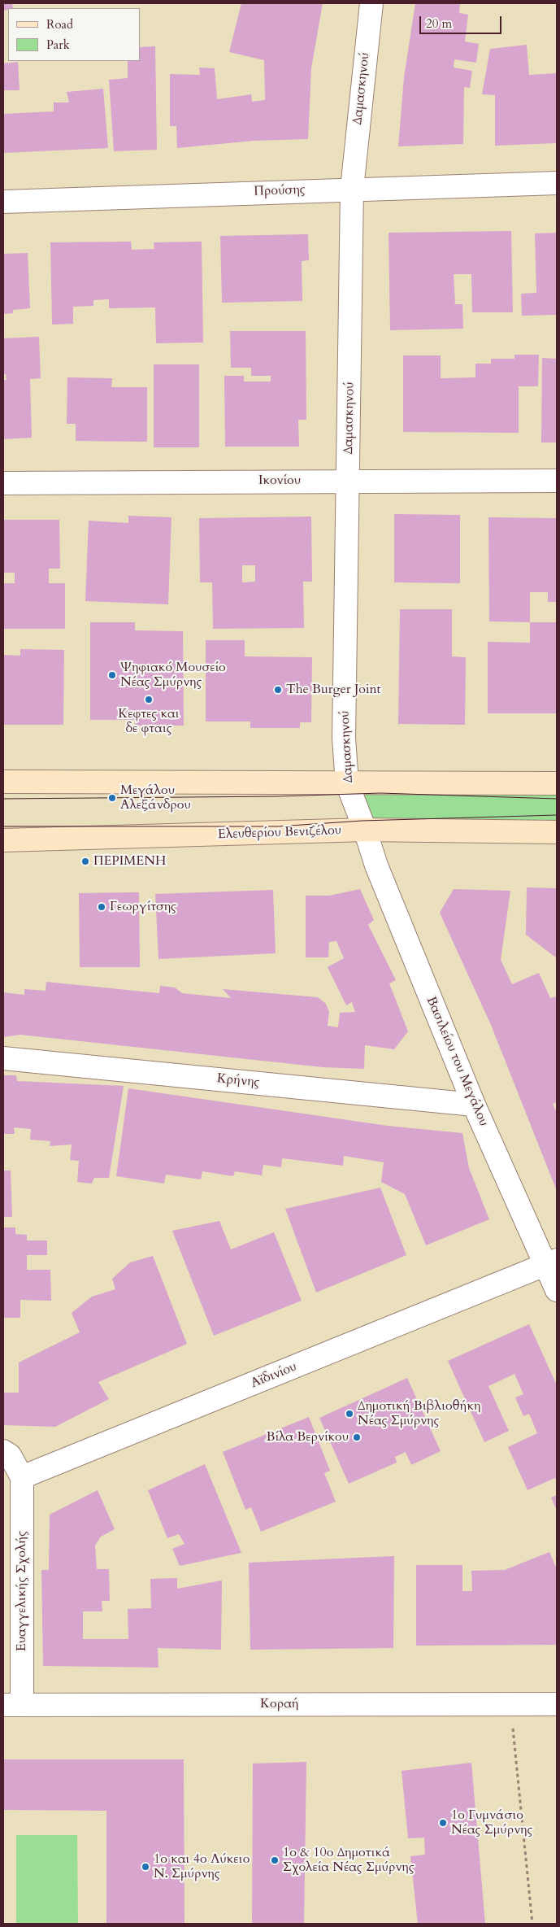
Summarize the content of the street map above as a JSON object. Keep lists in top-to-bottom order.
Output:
{
  "streets": {
    "main road": ["Ελευθερίου Βενιζέλου"],
    "street": [
      "Δαμασκηνού",
      "Προύσης",
      "Ικονίου",
      "Βασιλείου του Μεγάλου",
      "Κρήνης",
      "Αϊδινίου",
      "Ευαγγελικής Σχολής",
      "Κοραή"
    ]
  },
  "crossings": [
    ["Δαμασκηνού", "Προύσης"],
    ["Δαμασκηνού", "Ικονίου"],
    ["Δαμασκηνού", "Ελευθερίου Βενιζέλου"],
    ["Δαμασκηνού", "Βασιλείου του Μεγάλου"],
    ["Ελευθερίου Βενιζέλου", "Βασιλείου του Μεγάλου"],
    ["Βασιλείου του Μεγάλου", "Κρήνης"],
    ["Βασιλείου του Μεγάλου", "Αϊδινίου"],
    ["Αϊδινίου", "Ευαγγελικής Σχολής"],
    ["Ευαγγελικής Σχολής", "Κοραή"]
  ],
  "places": [
    "Ψηφιακό Μουσείο Νέας Σμύρνης",
    "The Burger Joint",
    "Κεφτες και δε φταις",
    "Μεγάλου Αλεξάνδρου",
    "ΠΕΡΙΜΕΝΗ",
    "Γεωργίτσης",
    "Δημοτική Βιβλιοθήκη Νέας Σμύρνης",
    "Βίλα Βερνίκου",
    "1ο Γυμνάσιο Νέας Σμύρνης",
    "1ο & 10ο Δημοτικά Σχολεία Νέας Σμύρνης",
    "1ο και 4ο Λύκειο Ν. Σμύρνης"
  ],
  "legend": ["Road", "Park"],
  "scale_bar": "20 m"
}
